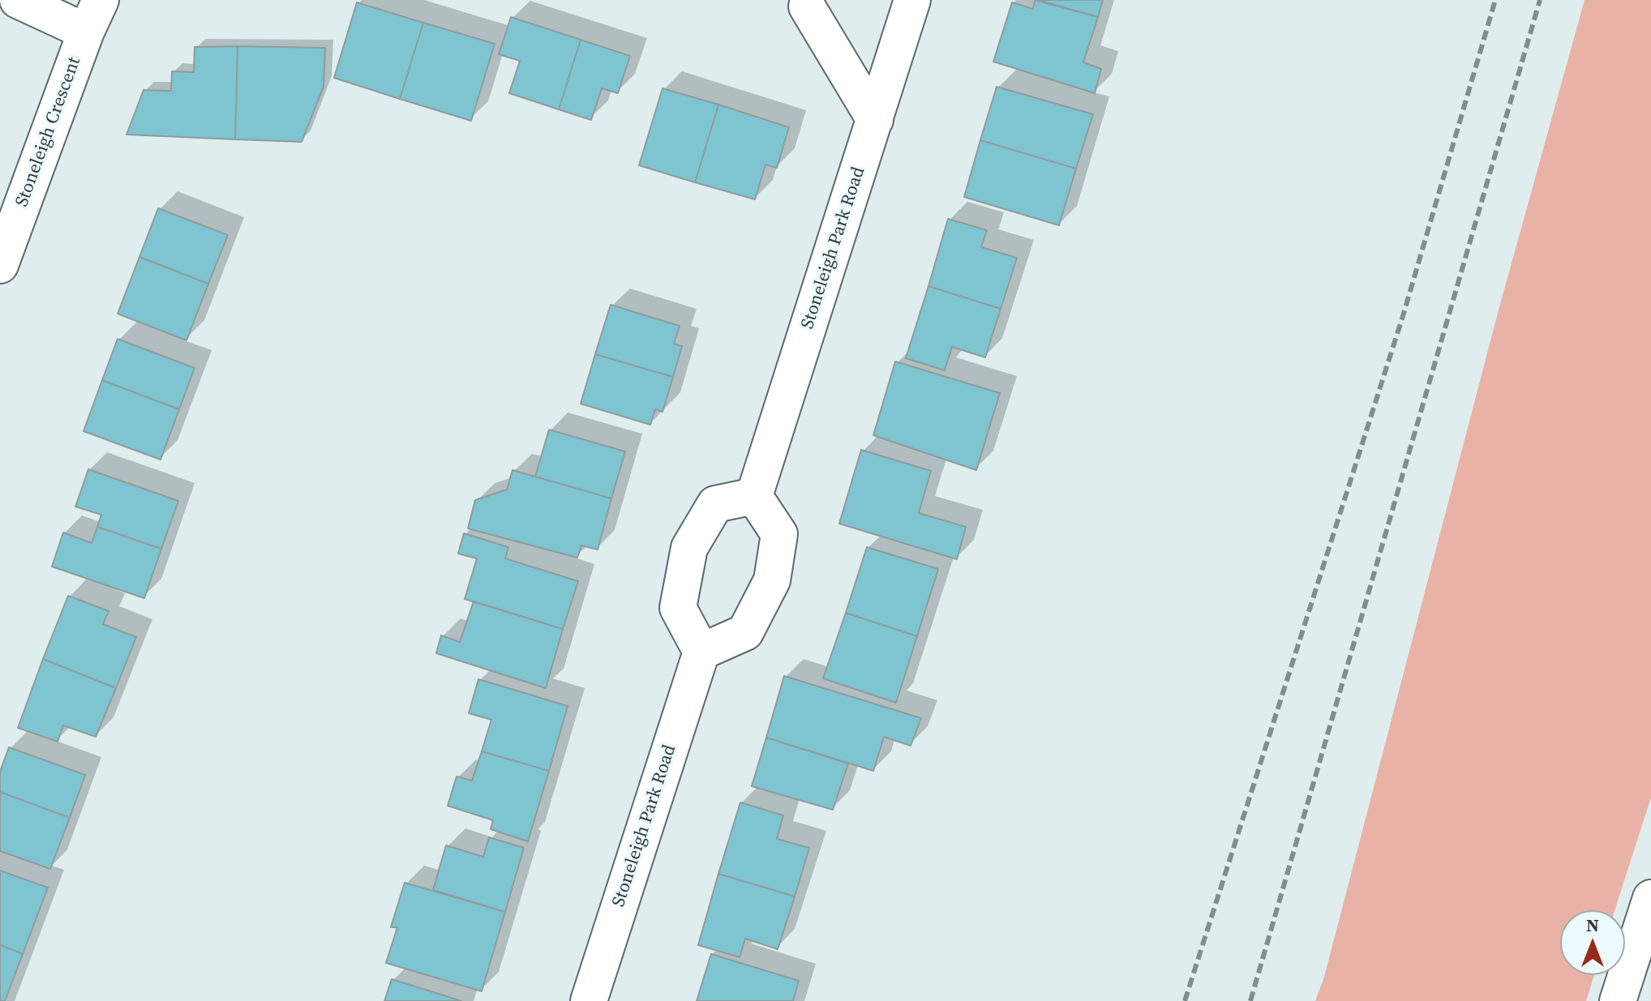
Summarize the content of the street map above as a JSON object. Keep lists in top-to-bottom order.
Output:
{
  "streets": {
    "street": ["Stoneleigh Crescent", "Stoneleigh Park Road"]
  },
  "north": "top"
}
